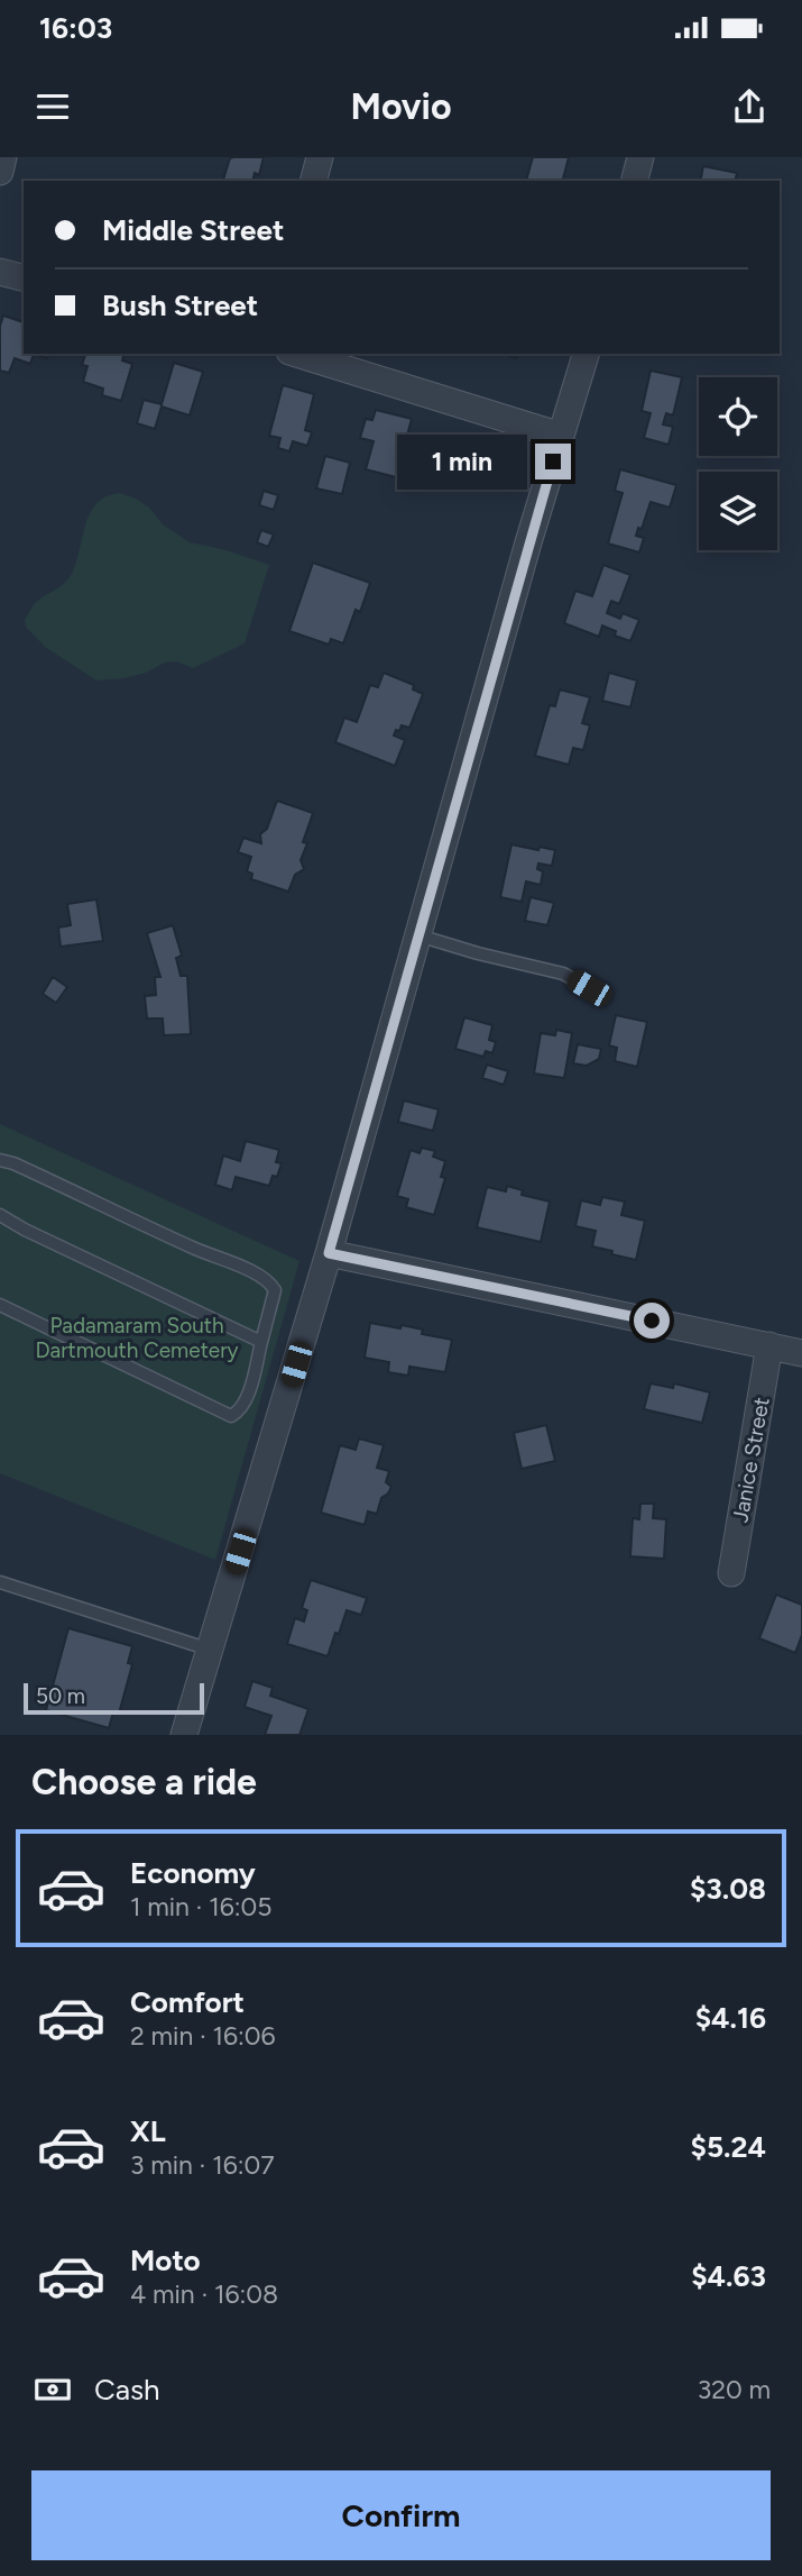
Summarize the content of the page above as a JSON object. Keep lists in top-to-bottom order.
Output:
{
  "streets": {
    "street": ["Janice Street"]
  },
  "parks": ["Padamaram South Dartmouth Cemetery"],
  "scale_bar": "50 m",
  "page": {
    "status": "16:03",
    "header": "Movio",
    "banner": ["Middle Street", "Bush Street"],
    "bubble": "1 min",
    "scale": "50 m",
    "heading": "Choose a ride",
    "list": [
      {
        "name": "Economy",
        "note": "1 min · 16:05",
        "value": "$3.08"
      },
      {
        "name": "Comfort",
        "note": "2 min · 16:06",
        "value": "$4.16"
      },
      {
        "name": "XL",
        "note": "3 min · 16:07",
        "value": "$5.24"
      },
      {
        "name": "Moto",
        "note": "4 min · 16:08",
        "value": "$4.63"
      }
    ],
    "pay": ["Cash", "320 m"],
    "buttons": "Confirm"
  }
}
